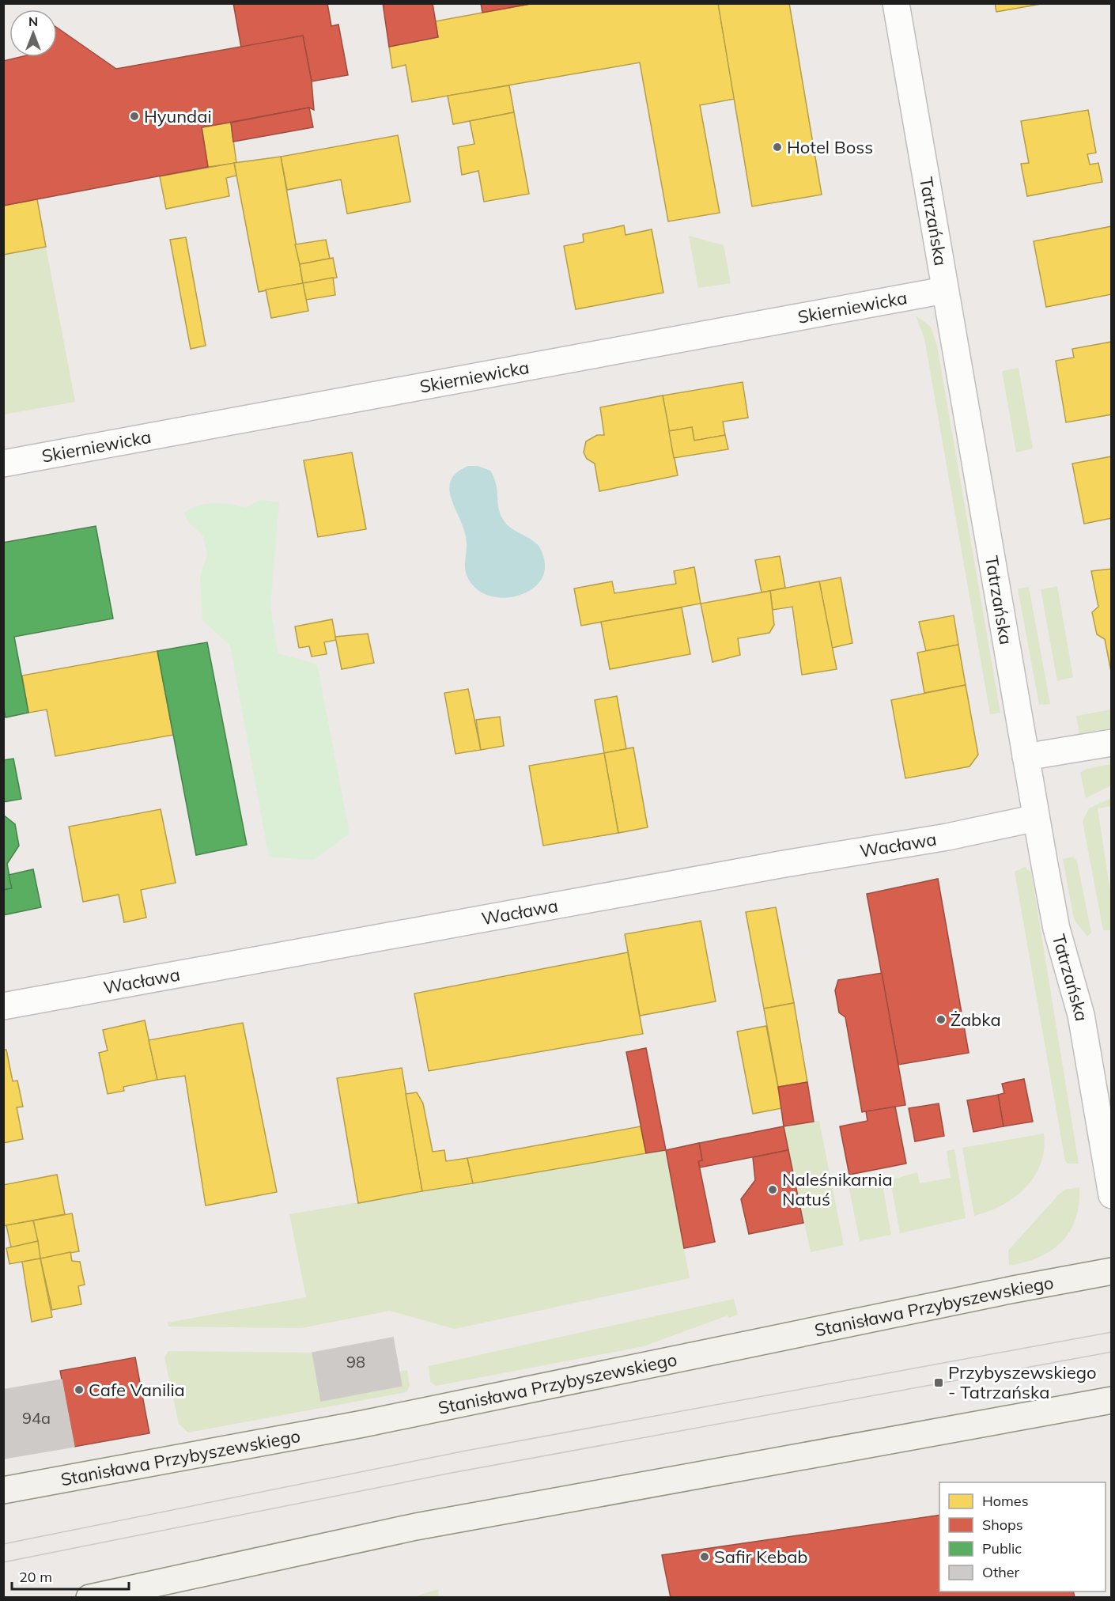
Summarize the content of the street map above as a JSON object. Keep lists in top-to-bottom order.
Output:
{
  "streets": {
    "main road": ["Stanisława Przybyszewskiego"],
    "street": ["Tatrzańska", "Skierniewicka", "Wacława"]
  },
  "crossings": [
    ["Tatrzańska", "Skierniewicka"],
    ["Tatrzańska", "Wacława"]
  ],
  "places": {
    "other": [
      "Hyundai",
      "Hotel Boss",
      "Żabka",
      "Naleśnikarnia Natuś",
      "Cafe Vanilia",
      "Safir Kebab"
    ],
    "transit": ["Przybyszewskiego - Tatrzańska"]
  },
  "house_numbers": ["98", "94a"],
  "legend": [
    "Homes",
    "Shops",
    "Public",
    "Other"
  ],
  "scale_bar": "20 m",
  "north": "top"
}
